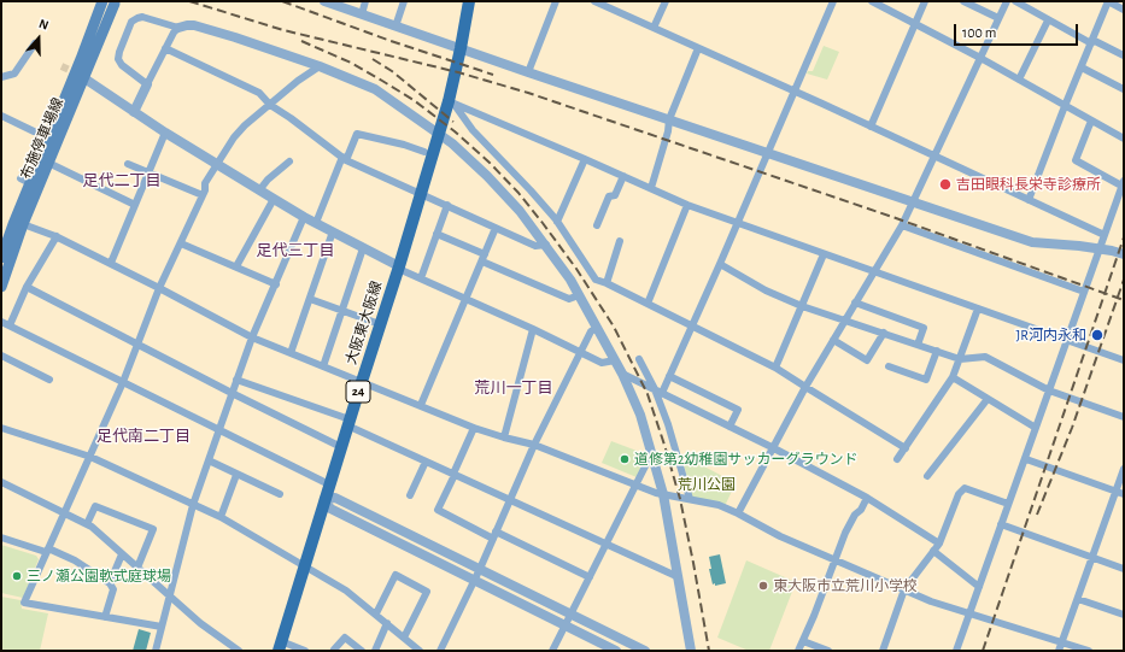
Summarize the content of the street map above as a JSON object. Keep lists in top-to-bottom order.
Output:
{
  "streets": {
    "main road": ["布施停車場線", "大阪東大阪線", "24"]
  },
  "districts": [
    "足代二丁目",
    "足代三丁目",
    "荒川一丁目",
    "足代南二丁目"
  ],
  "parks": ["荒川公園"],
  "places": [
    "吉田眼科長栄寺診療所",
    "JR河内永和",
    "道修第2幼稚園サッカーグラウンド",
    "三ノ瀬公園軟式庭球場",
    "東大阪市立荒川小学校"
  ],
  "scale_bar": "100 m",
  "north": "top"
}
